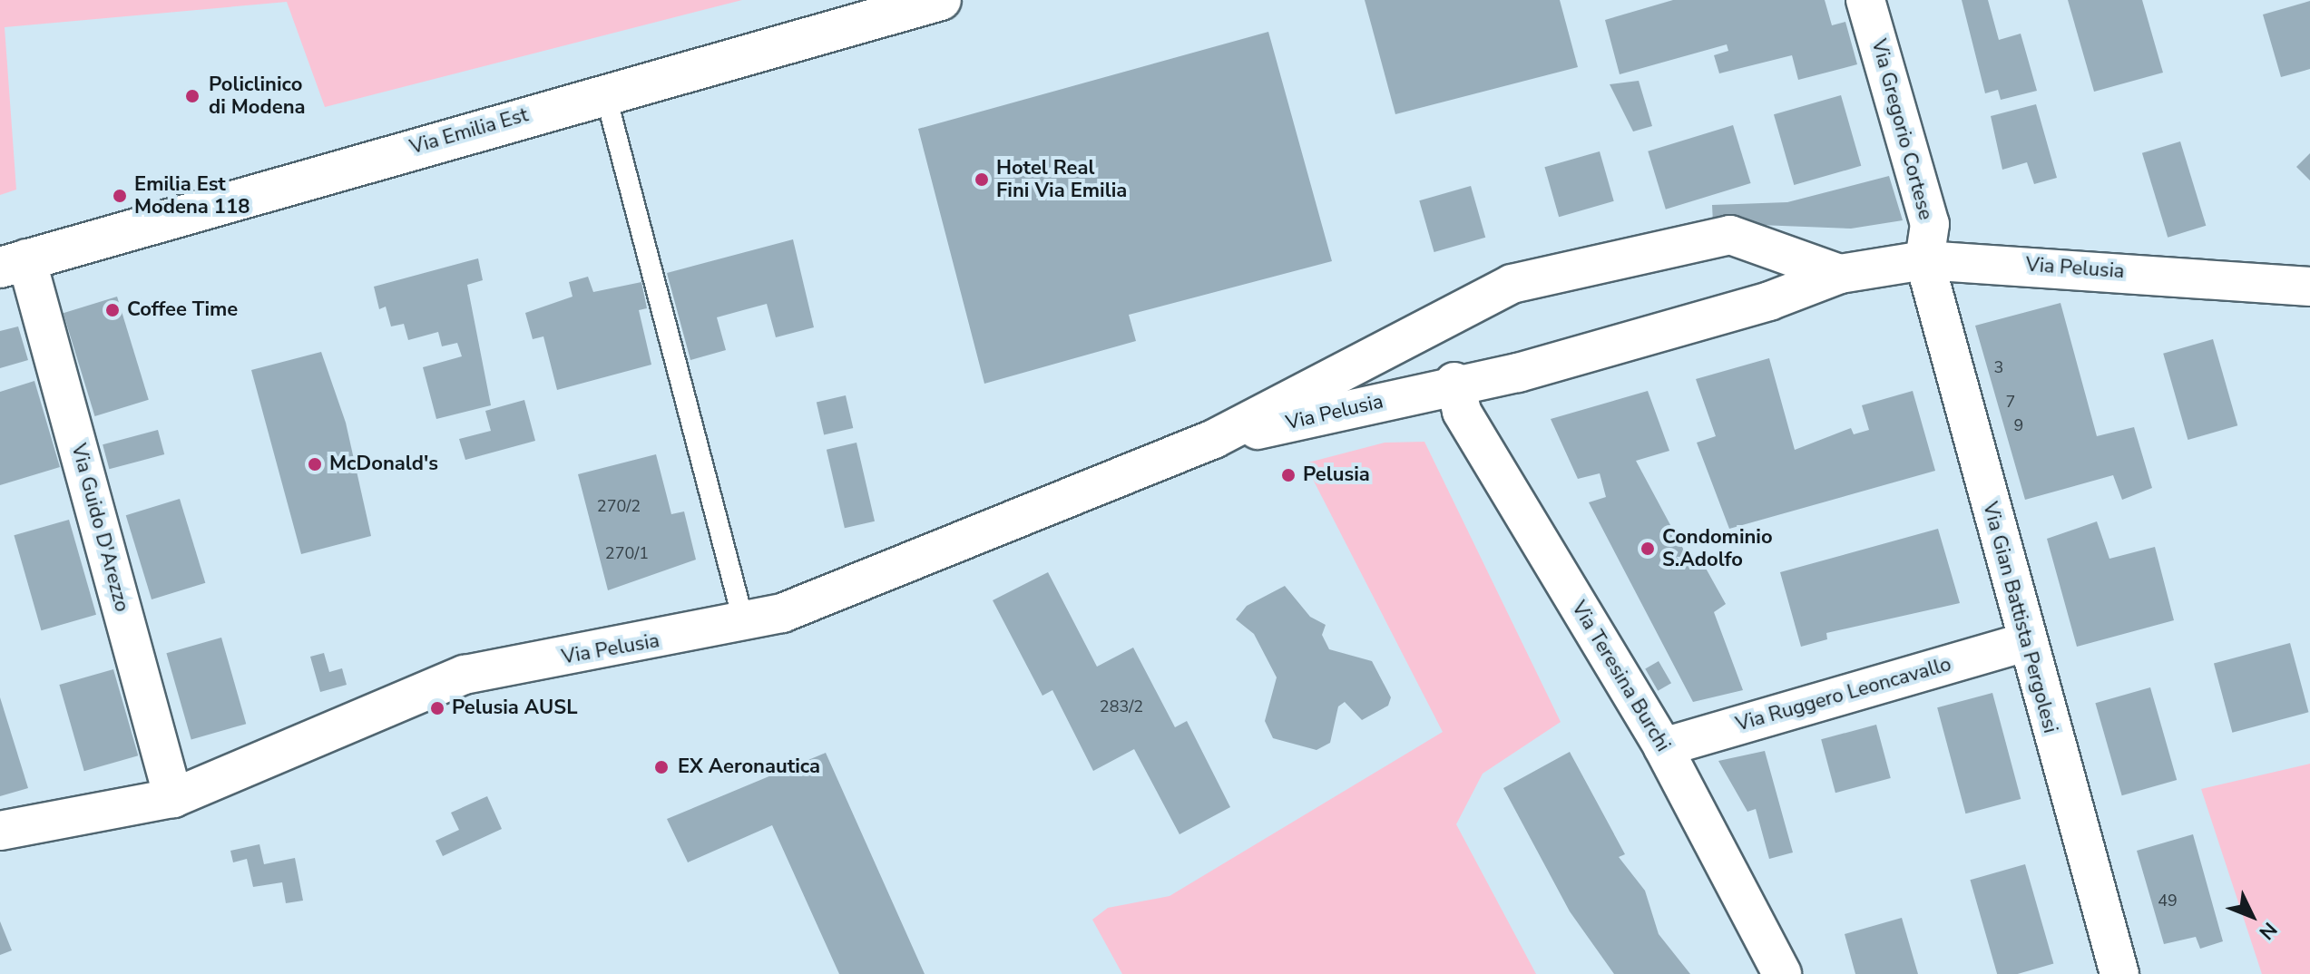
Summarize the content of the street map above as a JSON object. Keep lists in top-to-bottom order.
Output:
{
  "streets": {
    "street": [
      "Via Gregorio Cortese",
      "Via Emilia Est",
      "Via Pelusia",
      "Via Guido D'Arezzo",
      "Via Gian Battista Pergolesi",
      "Via Teresina Burchi",
      "Via Ruggero Leoncavallo"
    ]
  },
  "crossings": [
    ["Via Gregorio Cortese", "Via Pelusia"],
    ["Via Gregorio Cortese", "Via Gian Battista Pergolesi"],
    ["Via Emilia Est", "Via Guido D'Arezzo"],
    ["Via Pelusia", "Via Guido D'Arezzo"],
    ["Via Pelusia", "Via Gian Battista Pergolesi"],
    ["Via Pelusia", "Via Teresina Burchi"],
    ["Via Gian Battista Pergolesi", "Via Ruggero Leoncavallo"],
    ["Via Teresina Burchi", "Via Ruggero Leoncavallo"]
  ],
  "places": [
    "Policlinico di Modena",
    "Hotel Real Fini Via Emilia",
    "Emilia Est Modena 118",
    "Coffee Time",
    "McDonald's",
    "Pelusia",
    "Condominio S.Adolfo",
    "Pelusia AUSL",
    "EX Aeronautica"
  ],
  "house_numbers": [
    "3",
    "7",
    "9",
    "270/2",
    "270/1",
    "283/2",
    "49"
  ],
  "north": "bottom right"
}
